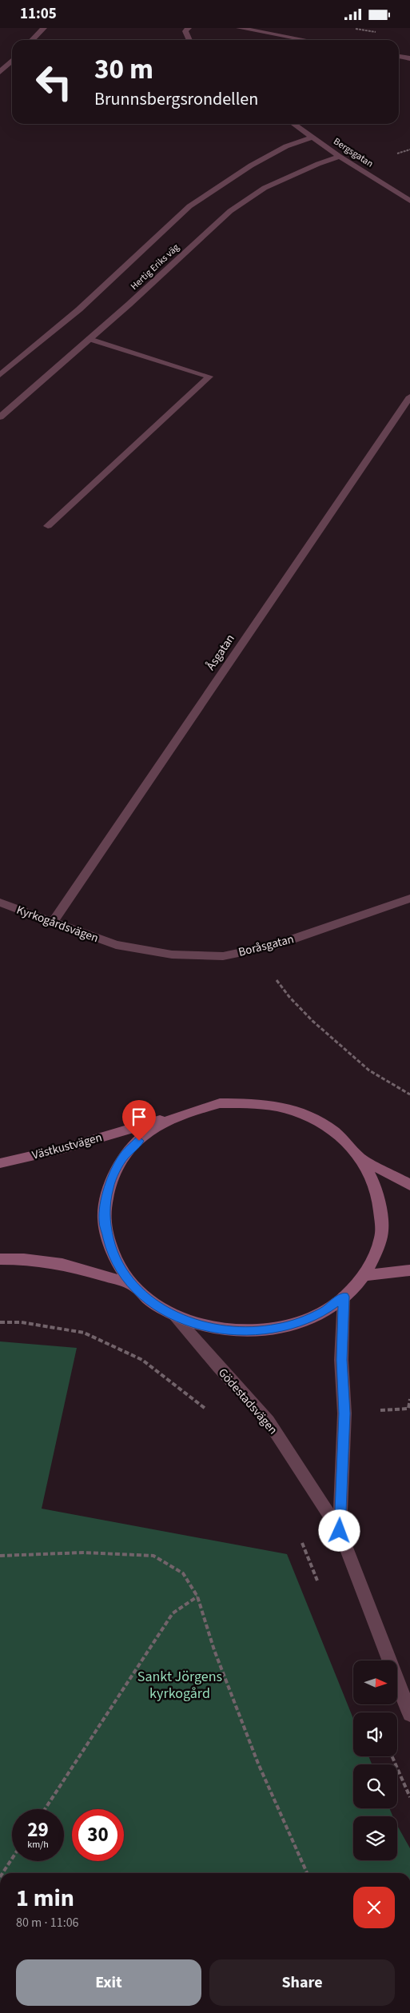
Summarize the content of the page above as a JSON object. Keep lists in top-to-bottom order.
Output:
{
  "streets": {
    "street": [
      "Bergsgatan",
      "Hertig Eriks väg",
      "Åsgatan",
      "Kyrkogårdsvägen",
      "Boråsgatan",
      "Västkustvägen",
      "Gödestadsvägen"
    ]
  },
  "crossings": [
    ["Bergsgatan", "Hertig Eriks väg"],
    ["Åsgatan", "Kyrkogårdsvägen"],
    ["Kyrkogårdsvägen", "Boråsgatan"]
  ],
  "parks": ["Sankt Jörgens kyrkogård"],
  "north": "right",
  "page": {
    "status": "11:05",
    "turn": ["30 m", "Brunnsbergsrondellen"],
    "speed": "29 km/h",
    "limit": "30",
    "heading": ["1 min", "80 m · 11:06"],
    "buttons": ["Exit", "Share"]
  }
}
